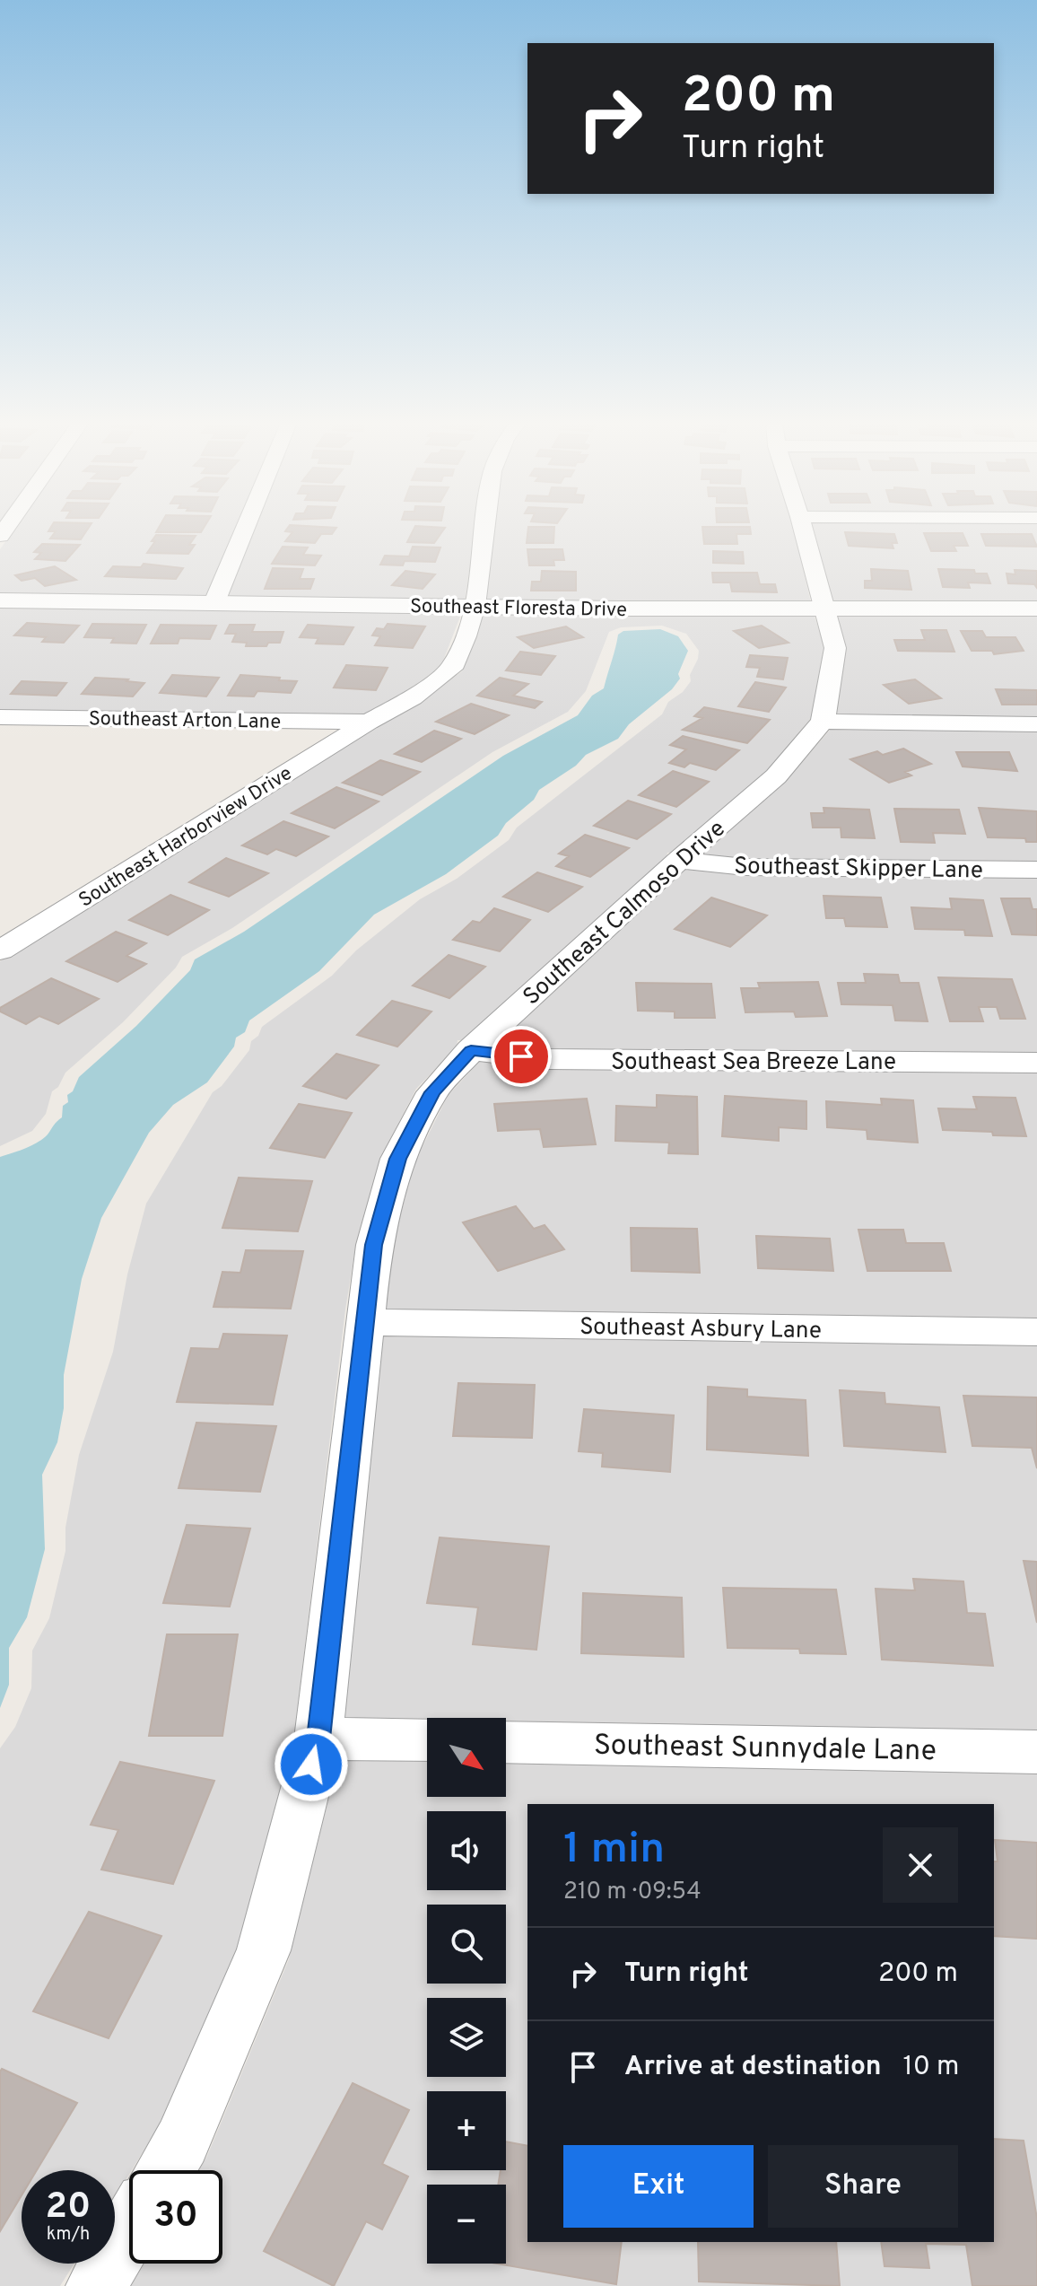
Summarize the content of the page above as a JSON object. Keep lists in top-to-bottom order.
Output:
{
  "streets": {
    "street": [
      "Southeast Floresta Drive",
      "Southeast Arton Lane",
      "Southeast Harborview Drive",
      "Southeast Skipper Lane",
      "Southeast Calmoso Drive",
      "Southeast Sea Breeze Lane",
      "Southeast Asbury Lane",
      "Southeast Sunnydale Lane"
    ]
  },
  "crossings": [
    ["Southeast Floresta Drive", "Southeast Harborview Drive"],
    ["Southeast Floresta Drive", "Southeast Calmoso Drive"],
    ["Southeast Arton Lane", "Southeast Harborview Drive"],
    ["Southeast Skipper Lane", "Southeast Calmoso Drive"],
    ["Southeast Calmoso Drive", "Southeast Sea Breeze Lane"],
    ["Southeast Calmoso Drive", "Southeast Asbury Lane"]
  ],
  "north": "bottom right",
  "page": {
    "turn": ["200 m", "Turn right"],
    "map_buttons": ["+", "−"],
    "heading": ["1 min", "210 m · 09:54"],
    "list": [
      {
        "name": "Turn right",
        "value": "200 m"
      },
      {
        "name": "Arrive at destination",
        "value": "10 m"
      }
    ],
    "buttons": ["Exit", "Share"],
    "speed": "20 km/h",
    "limit": "30"
  }
}
